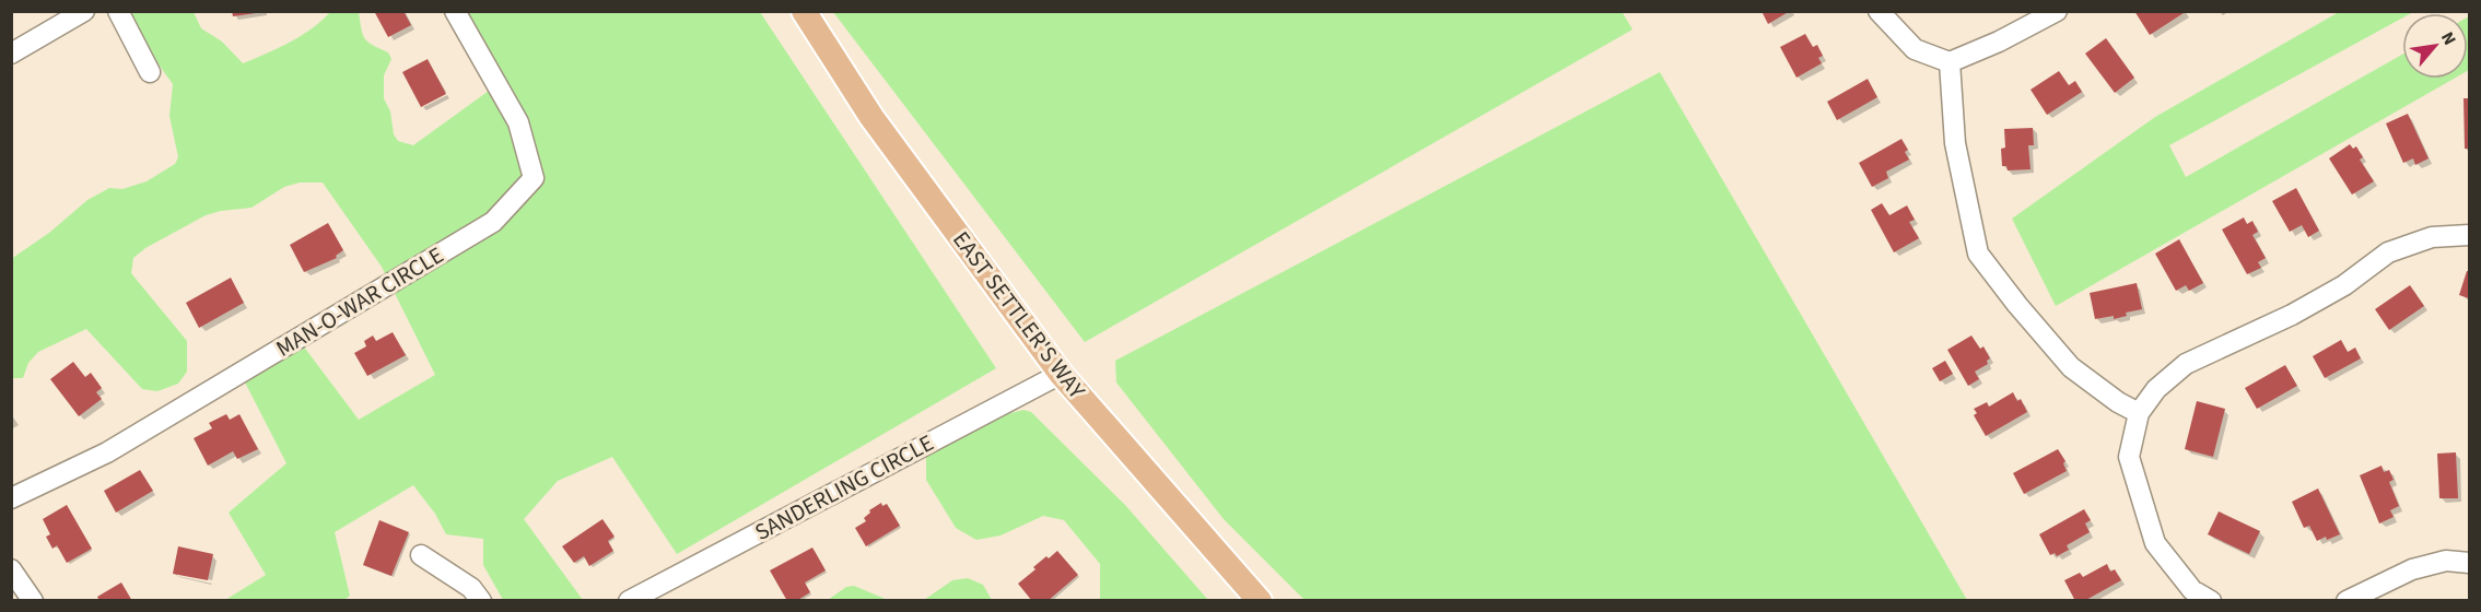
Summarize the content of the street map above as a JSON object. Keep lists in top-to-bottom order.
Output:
{
  "streets": {
    "main road": ["EAST SETTLER'S WAY"],
    "street": ["MAN-O-WAR CIRCLE", "SANDERLING CIRCLE"]
  },
  "crossings": [
    ["EAST SETTLER'S WAY", "SANDERLING CIRCLE"]
  ],
  "north": "top right"
}
